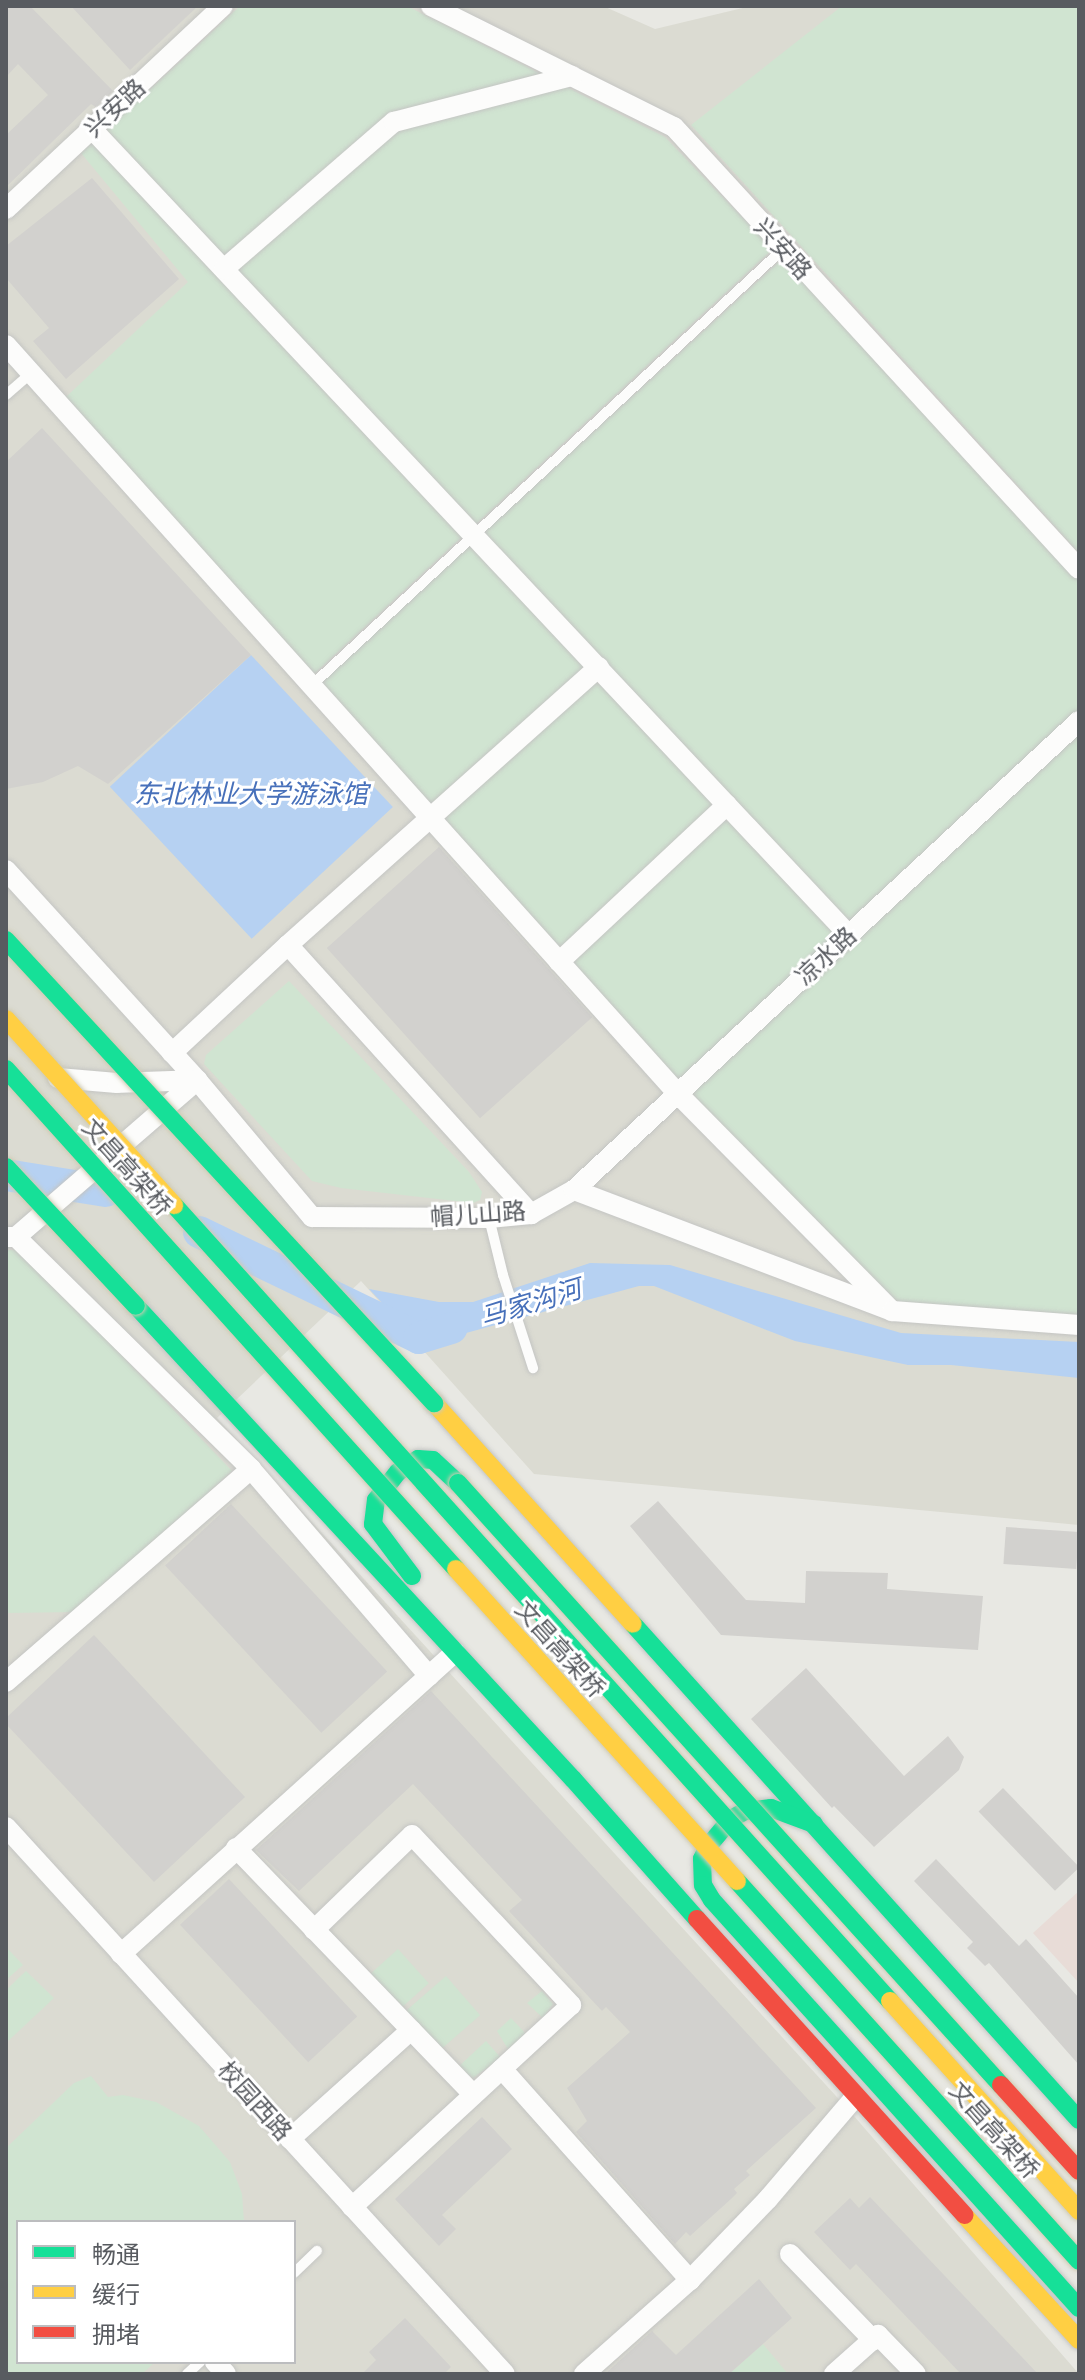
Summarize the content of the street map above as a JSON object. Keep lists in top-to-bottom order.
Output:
{
  "streets": {
    "main road": ["文昌高架桥"],
    "street": [
      "兴安路",
      "凉水路",
      "帽儿山路",
      "校园西路"
    ]
  },
  "crossings": [
    ["凉水路", "帽儿山路"]
  ],
  "water": ["东北林业大学游泳馆", "马家沟河"],
  "legend": ["畅通", "缓行", "拥堵"]
}
